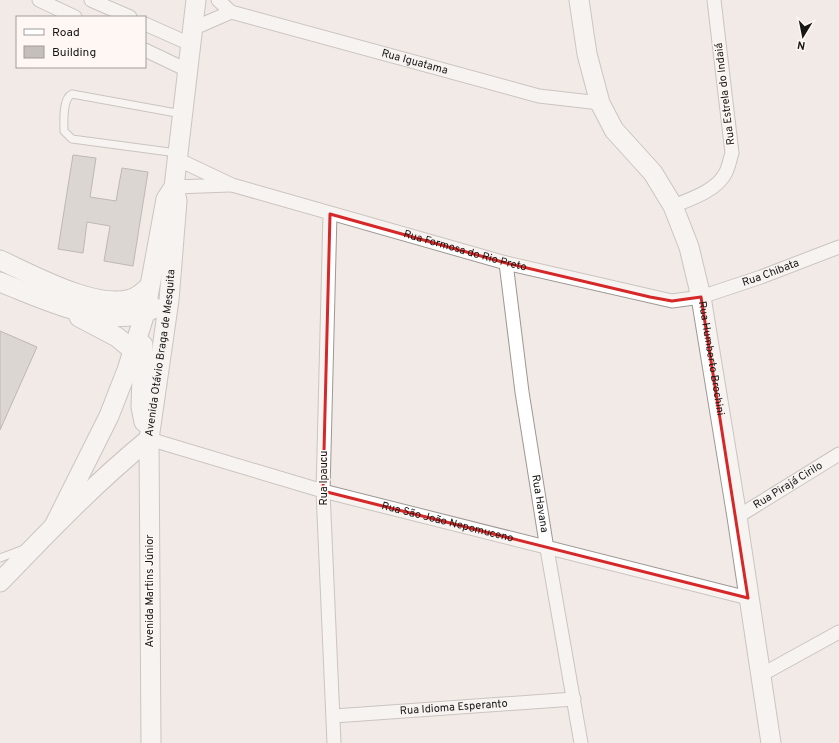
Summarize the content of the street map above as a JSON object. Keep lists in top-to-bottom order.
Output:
{
  "streets": {
    "street": [
      "Rua Iguatama",
      "Rua Estrela do Indaiá",
      "Rua Formosa do Rio Preto",
      "Rua Chibata",
      "Avenida Otávio Braga de Mesquita",
      "Rua Humberto Brochini",
      "Rua Ipaucu",
      "Rua Pirajá Cirilo",
      "Rua Havana",
      "Rua São João Nepomuceno",
      "Avenida Martins Júnior",
      "Rua Idioma Esperanto"
    ]
  },
  "crossings": [
    ["Rua Iguatama", "Rua Humberto Brochini"],
    ["Rua Estrela do Indaiá", "Rua Humberto Brochini"],
    ["Rua Formosa do Rio Preto", "Rua Chibata"],
    ["Rua Formosa do Rio Preto", "Avenida Otávio Braga de Mesquita"],
    ["Rua Formosa do Rio Preto", "Rua Humberto Brochini"],
    ["Rua Formosa do Rio Preto", "Rua Ipaucu"],
    ["Rua Formosa do Rio Preto", "Rua Havana"],
    ["Rua Chibata", "Rua Humberto Brochini"],
    ["Avenida Otávio Braga de Mesquita", "Rua São João Nepomuceno"],
    ["Avenida Otávio Braga de Mesquita", "Avenida Martins Júnior"],
    ["Rua Humberto Brochini", "Rua Pirajá Cirilo"],
    ["Rua Humberto Brochini", "Rua São João Nepomuceno"],
    ["Rua Ipaucu", "Rua São João Nepomuceno"],
    ["Rua Ipaucu", "Rua Idioma Esperanto"],
    ["Rua Havana", "Rua São João Nepomuceno"],
    ["Rua Havana", "Rua Idioma Esperanto"],
    ["Rua São João Nepomuceno", "Avenida Martins Júnior"]
  ],
  "legend": ["Road", "Building"],
  "north": "bottom"
}
